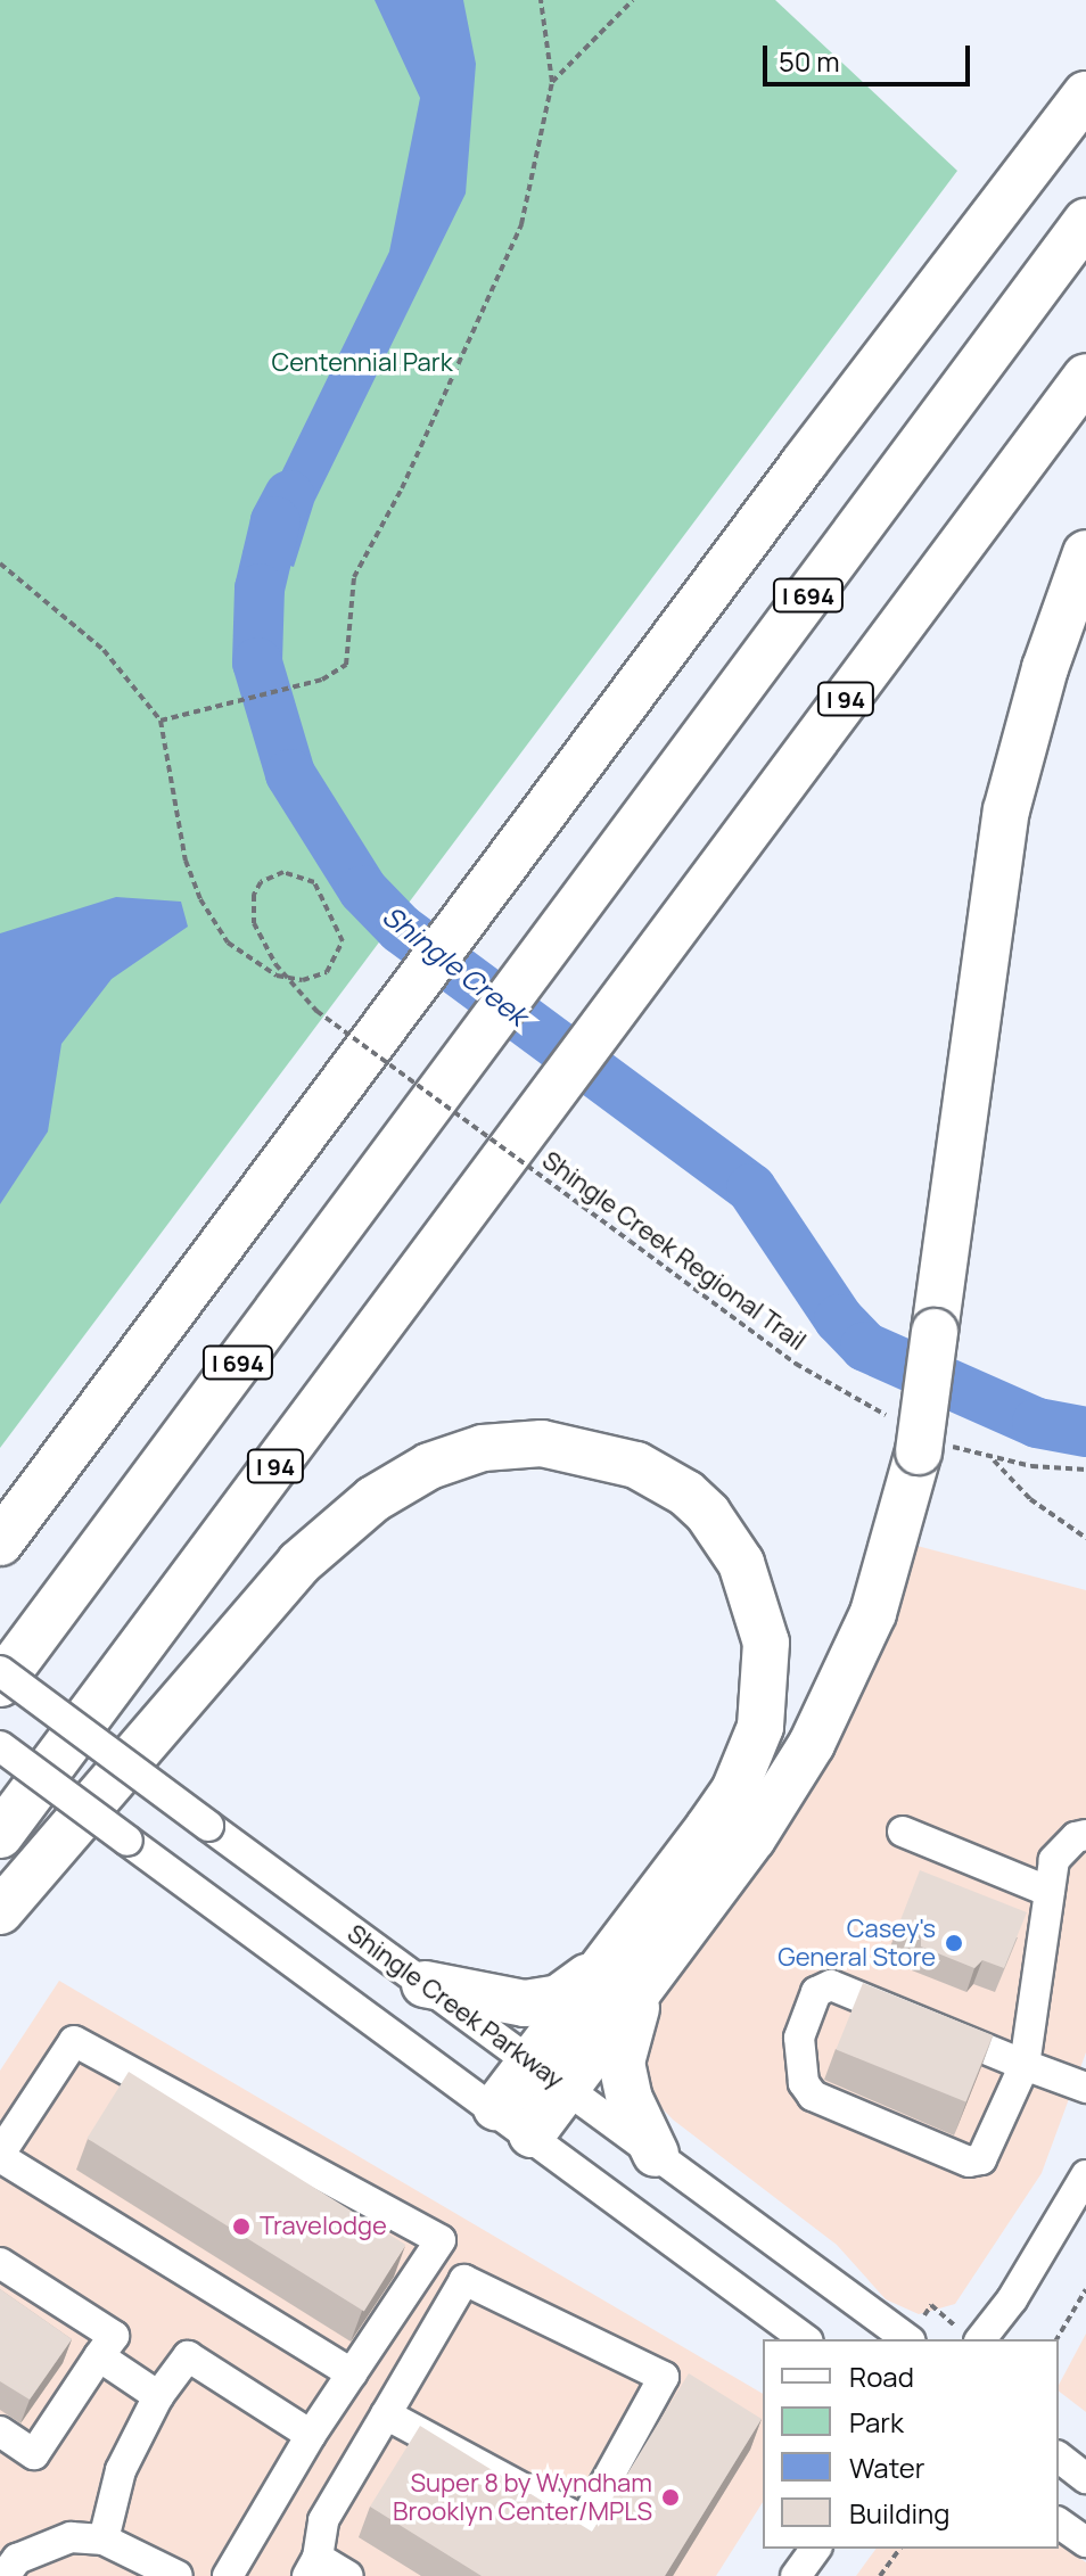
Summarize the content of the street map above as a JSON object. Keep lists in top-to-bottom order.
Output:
{
  "streets": {
    "highway": ["I 694", "I 94"],
    "street": ["Shingle Creek Parkway"],
    "path": ["Shingle Creek Regional Trail"]
  },
  "water": ["Shingle Creek"],
  "parks": ["Centennial Park"],
  "places": ["Casey's General Store", "Travelodge", "Super 8 by Wyndham Brooklyn Center/MPLS"],
  "legend": [
    "Road",
    "Park",
    "Water",
    "Building"
  ],
  "scale_bar": "50 m"
}
